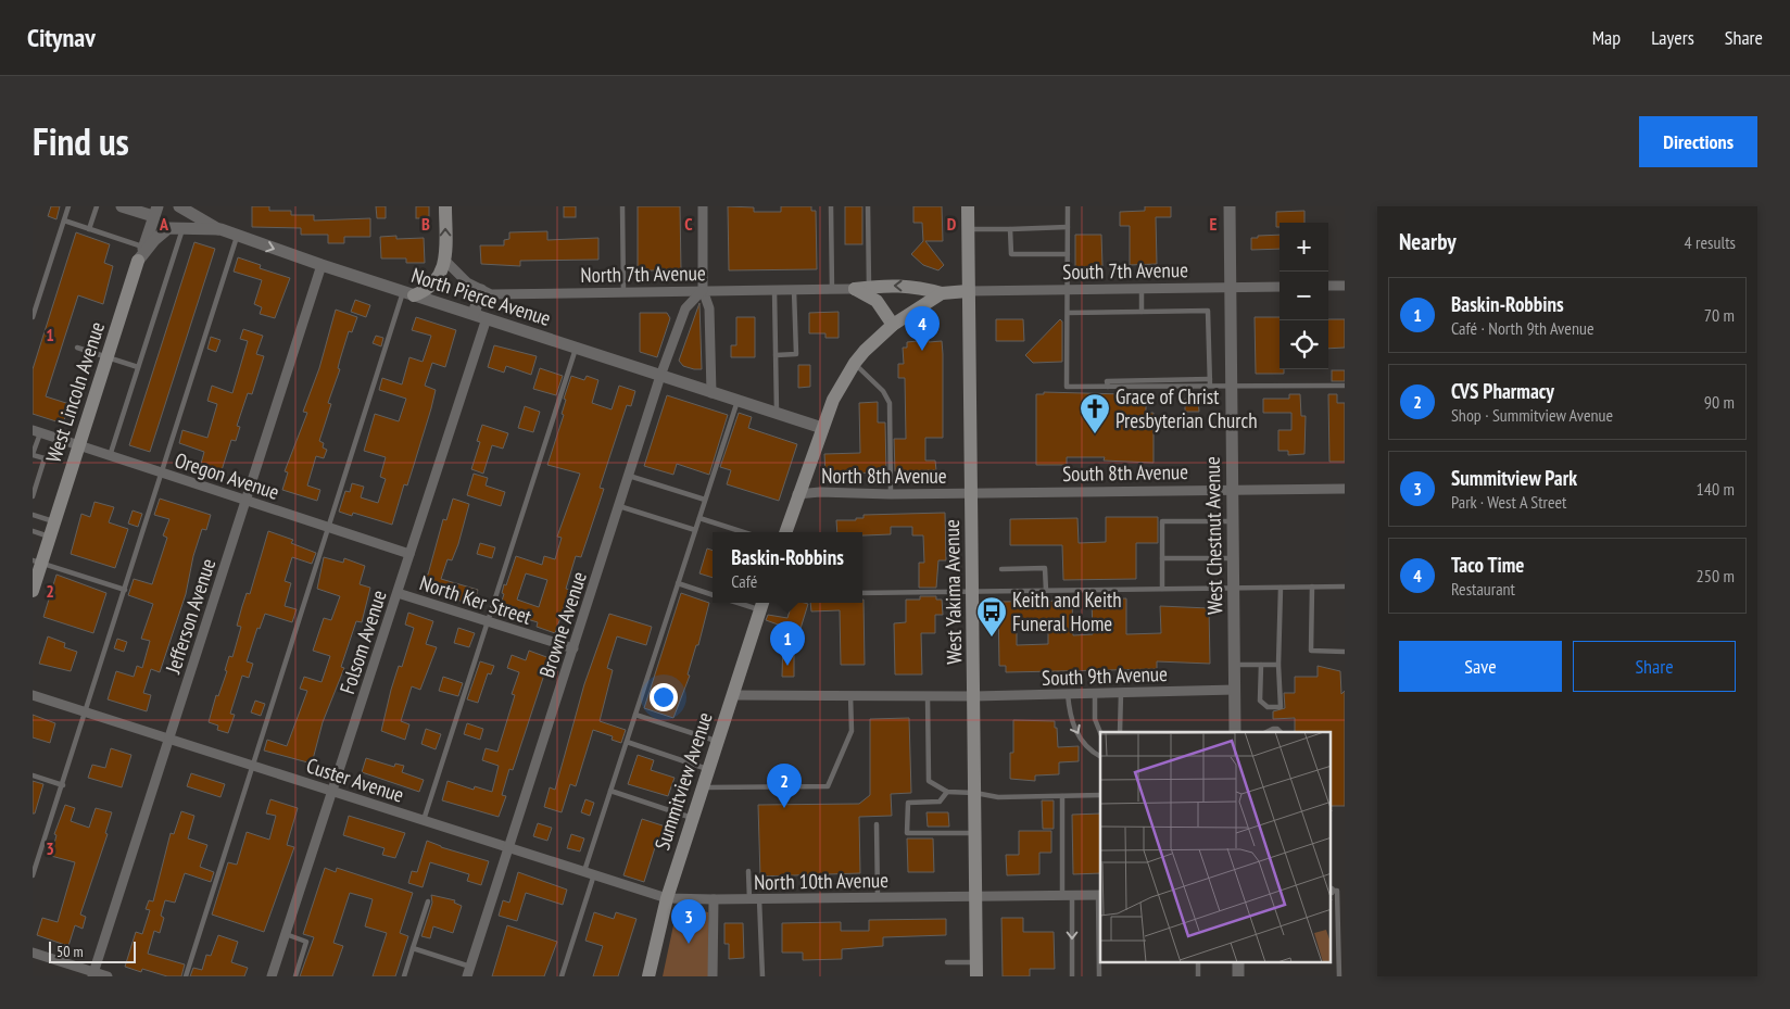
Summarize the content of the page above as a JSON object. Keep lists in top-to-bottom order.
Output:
{
  "streets": {
    "main road": ["West Lincoln Avenue", "West Yakima Avenue", "Summitview Avenue"],
    "street": [
      "South 7th Avenue",
      "North 7th Avenue",
      "North Pierce Avenue",
      "South 8th Avenue",
      "Oregon Avenue",
      "North 8th Avenue",
      "West Chestnut Avenue",
      "North Ker Street",
      "Jefferson Avenue",
      "Browne Avenue",
      "Folsom Avenue",
      "South 9th Avenue",
      "Custer Avenue",
      "North 10th Avenue"
    ]
  },
  "crossings": [
    ["South 7th Avenue", "West Chestnut Avenue"],
    ["South 7th Avenue", "West Yakima Avenue"],
    ["North 7th Avenue", "Browne Avenue"],
    ["North Pierce Avenue", "West Lincoln Avenue"],
    ["North Pierce Avenue", "Jefferson Avenue"],
    ["North Pierce Avenue", "Browne Avenue"],
    ["North Pierce Avenue", "Folsom Avenue"],
    ["West Lincoln Avenue", "Oregon Avenue"],
    ["South 8th Avenue", "North 8th Avenue"],
    ["South 8th Avenue", "West Chestnut Avenue"],
    ["South 8th Avenue", "West Yakima Avenue"],
    ["Oregon Avenue", "Jefferson Avenue"],
    ["Oregon Avenue", "Folsom Avenue"],
    ["North 8th Avenue", "West Yakima Avenue"],
    ["West Chestnut Avenue", "South 9th Avenue"],
    ["West Yakima Avenue", "South 9th Avenue"],
    ["West Yakima Avenue", "North 10th Avenue"],
    ["North Ker Street", "Browne Avenue"],
    ["North Ker Street", "Folsom Avenue"],
    ["Jefferson Avenue", "Custer Avenue"],
    ["Browne Avenue", "Custer Avenue"],
    ["Folsom Avenue", "Custer Avenue"],
    ["South 9th Avenue", "Summitview Avenue"],
    ["Custer Avenue", "Summitview Avenue"],
    ["Custer Avenue", "North 10th Avenue"],
    ["Summitview Avenue", "North 10th Avenue"]
  ],
  "places": {
    "church": ["Grace of Christ Presbyterian Church"],
    "bus stop": ["Keith and Keith Funeral Home"]
  },
  "scale_bar": "50 m",
  "page": {
    "header": "Citynav",
    "nav": ["Map", "Layers", "Share"],
    "title": "Find us",
    "buttons": [
      "Directions",
      ["Save", "Share"]
    ],
    "heading": ["Nearby", "4 results"],
    "map_buttons": ["+", "−"],
    "list": [
      {
        "mark": "1",
        "name": "Baskin-Robbins",
        "note": "Café · North 9th Avenue",
        "value": "70 m"
      },
      {
        "mark": "2",
        "name": "CVS Pharmacy",
        "note": "Shop · Summitview Avenue",
        "value": "90 m"
      },
      {
        "mark": "3",
        "name": "Summitview Park",
        "note": "Park · West A Street",
        "value": "140 m"
      },
      {
        "mark": "4",
        "name": "Taco Time",
        "note": "Restaurant",
        "value": "250 m"
      }
    ],
    "pins": [
      "4",
      "1",
      "2",
      "3"
    ],
    "popup": ["Baskin-Robbins", "Café"],
    "scale": "50 m"
  },
  "grid": {
    "columns": [
      "A",
      "B",
      "C",
      "D",
      "E"
    ],
    "rows": ["1", "2", "3"]
  }
}
